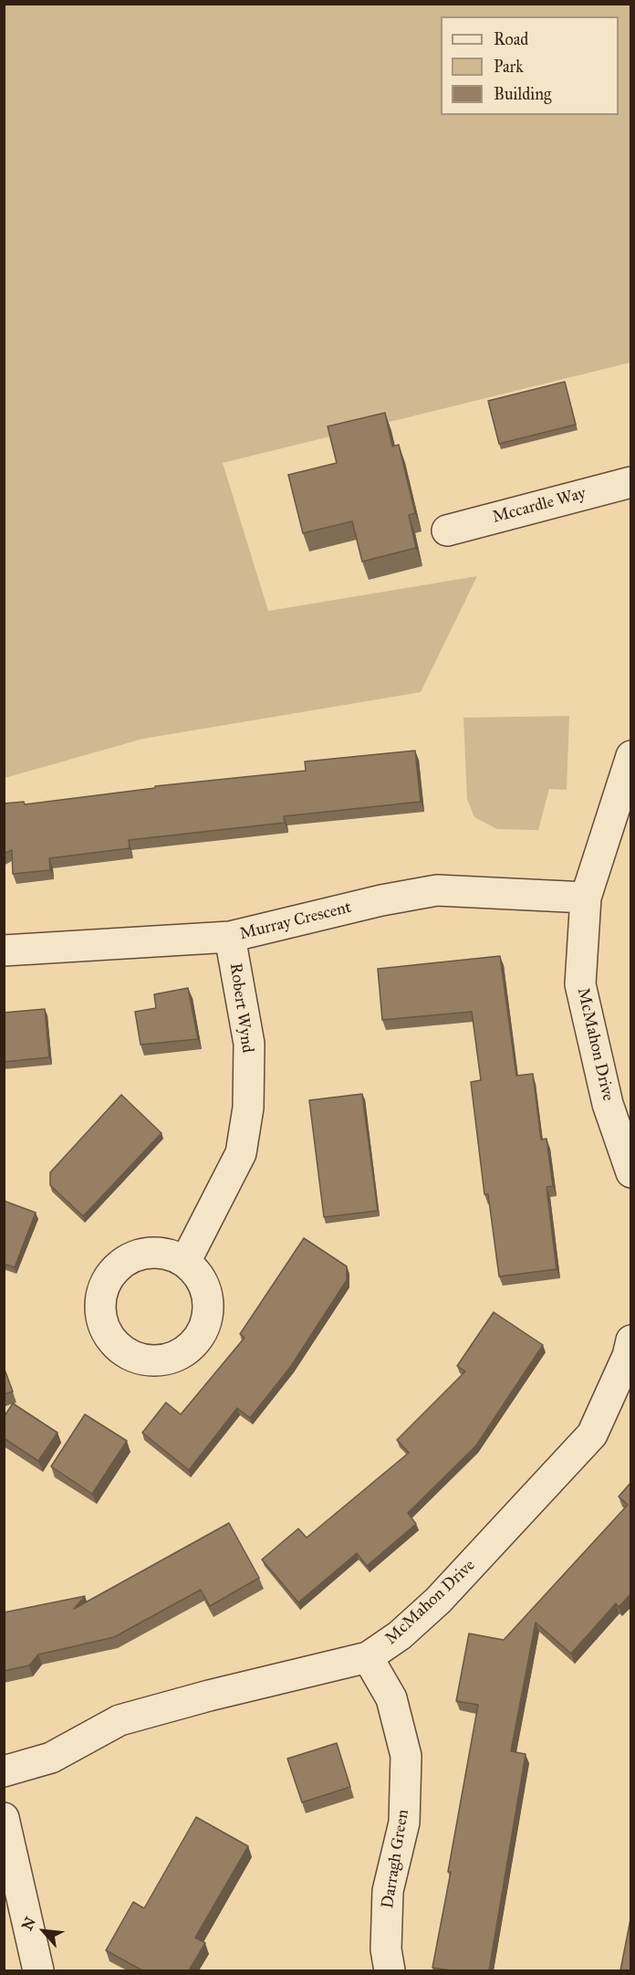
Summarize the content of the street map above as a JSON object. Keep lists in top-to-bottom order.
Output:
{
  "streets": {
    "street": [
      "Mccardle Way",
      "Murray Crescent",
      "Robert Wynd",
      "McMahon Drive",
      "Darragh Green"
    ]
  },
  "crossings": [
    ["Murray Crescent", "Robert Wynd"],
    ["Murray Crescent", "McMahon Drive"],
    ["McMahon Drive", "Darragh Green"]
  ],
  "legend": ["Road", "Park", "Building"],
  "north": "top left"
}
